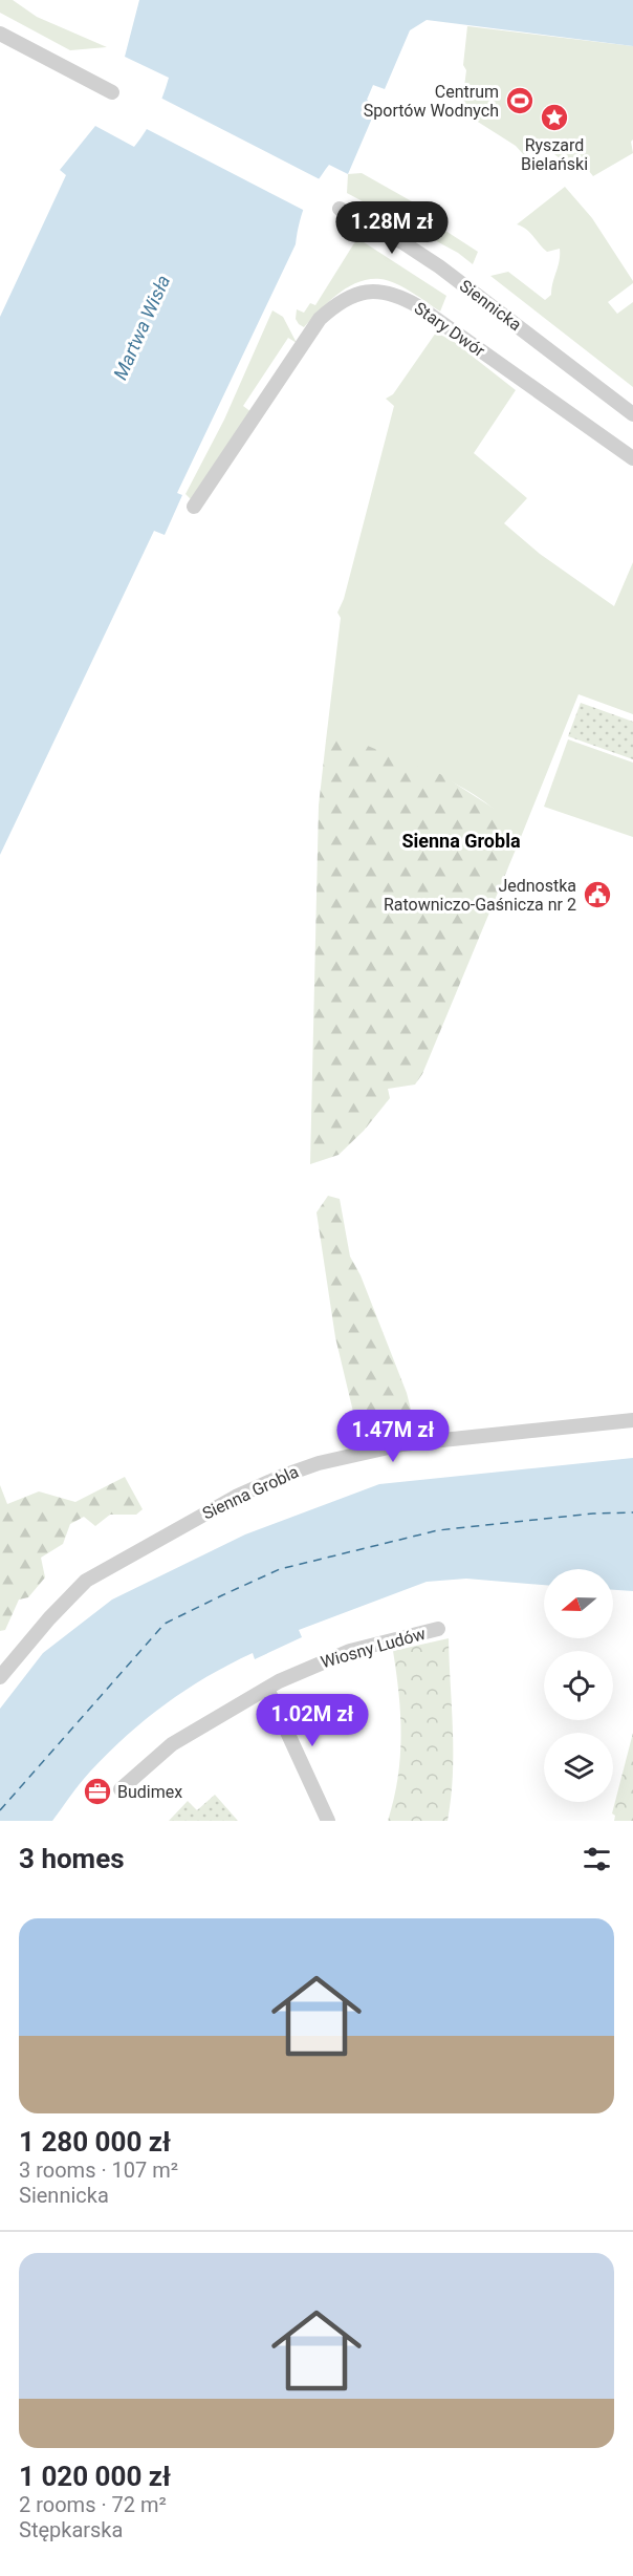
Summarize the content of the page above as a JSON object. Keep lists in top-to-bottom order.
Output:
{
  "streets": {
    "street": [
      "Siennicka",
      "Stary Dwór",
      "Sienna Grobla",
      "Wiosny Ludów"
    ]
  },
  "districts": ["Sienna Grobla"],
  "water": ["Martwa Wisła"],
  "places": {
    "sports": ["Centrum Sportów Wodnych"],
    "place": ["Ryszard Bielański"],
    "public building": ["Jednostka Ratowniczo-Gaśnicza nr 2"],
    "office": ["Budimex"]
  },
  "north": "left",
  "page": {
    "price": ["1.28M zł", "1.47M zł", "1.02M zł"],
    "heading": "3 homes",
    "list": [
      {
        "name": "1 280 000 zł",
        "note": "3 rooms · 107 m² · Siennicka"
      },
      {
        "name": "1 020 000 zł",
        "note": "2 rooms · 72 m² · Stępkarska"
      }
    ]
  }
}
